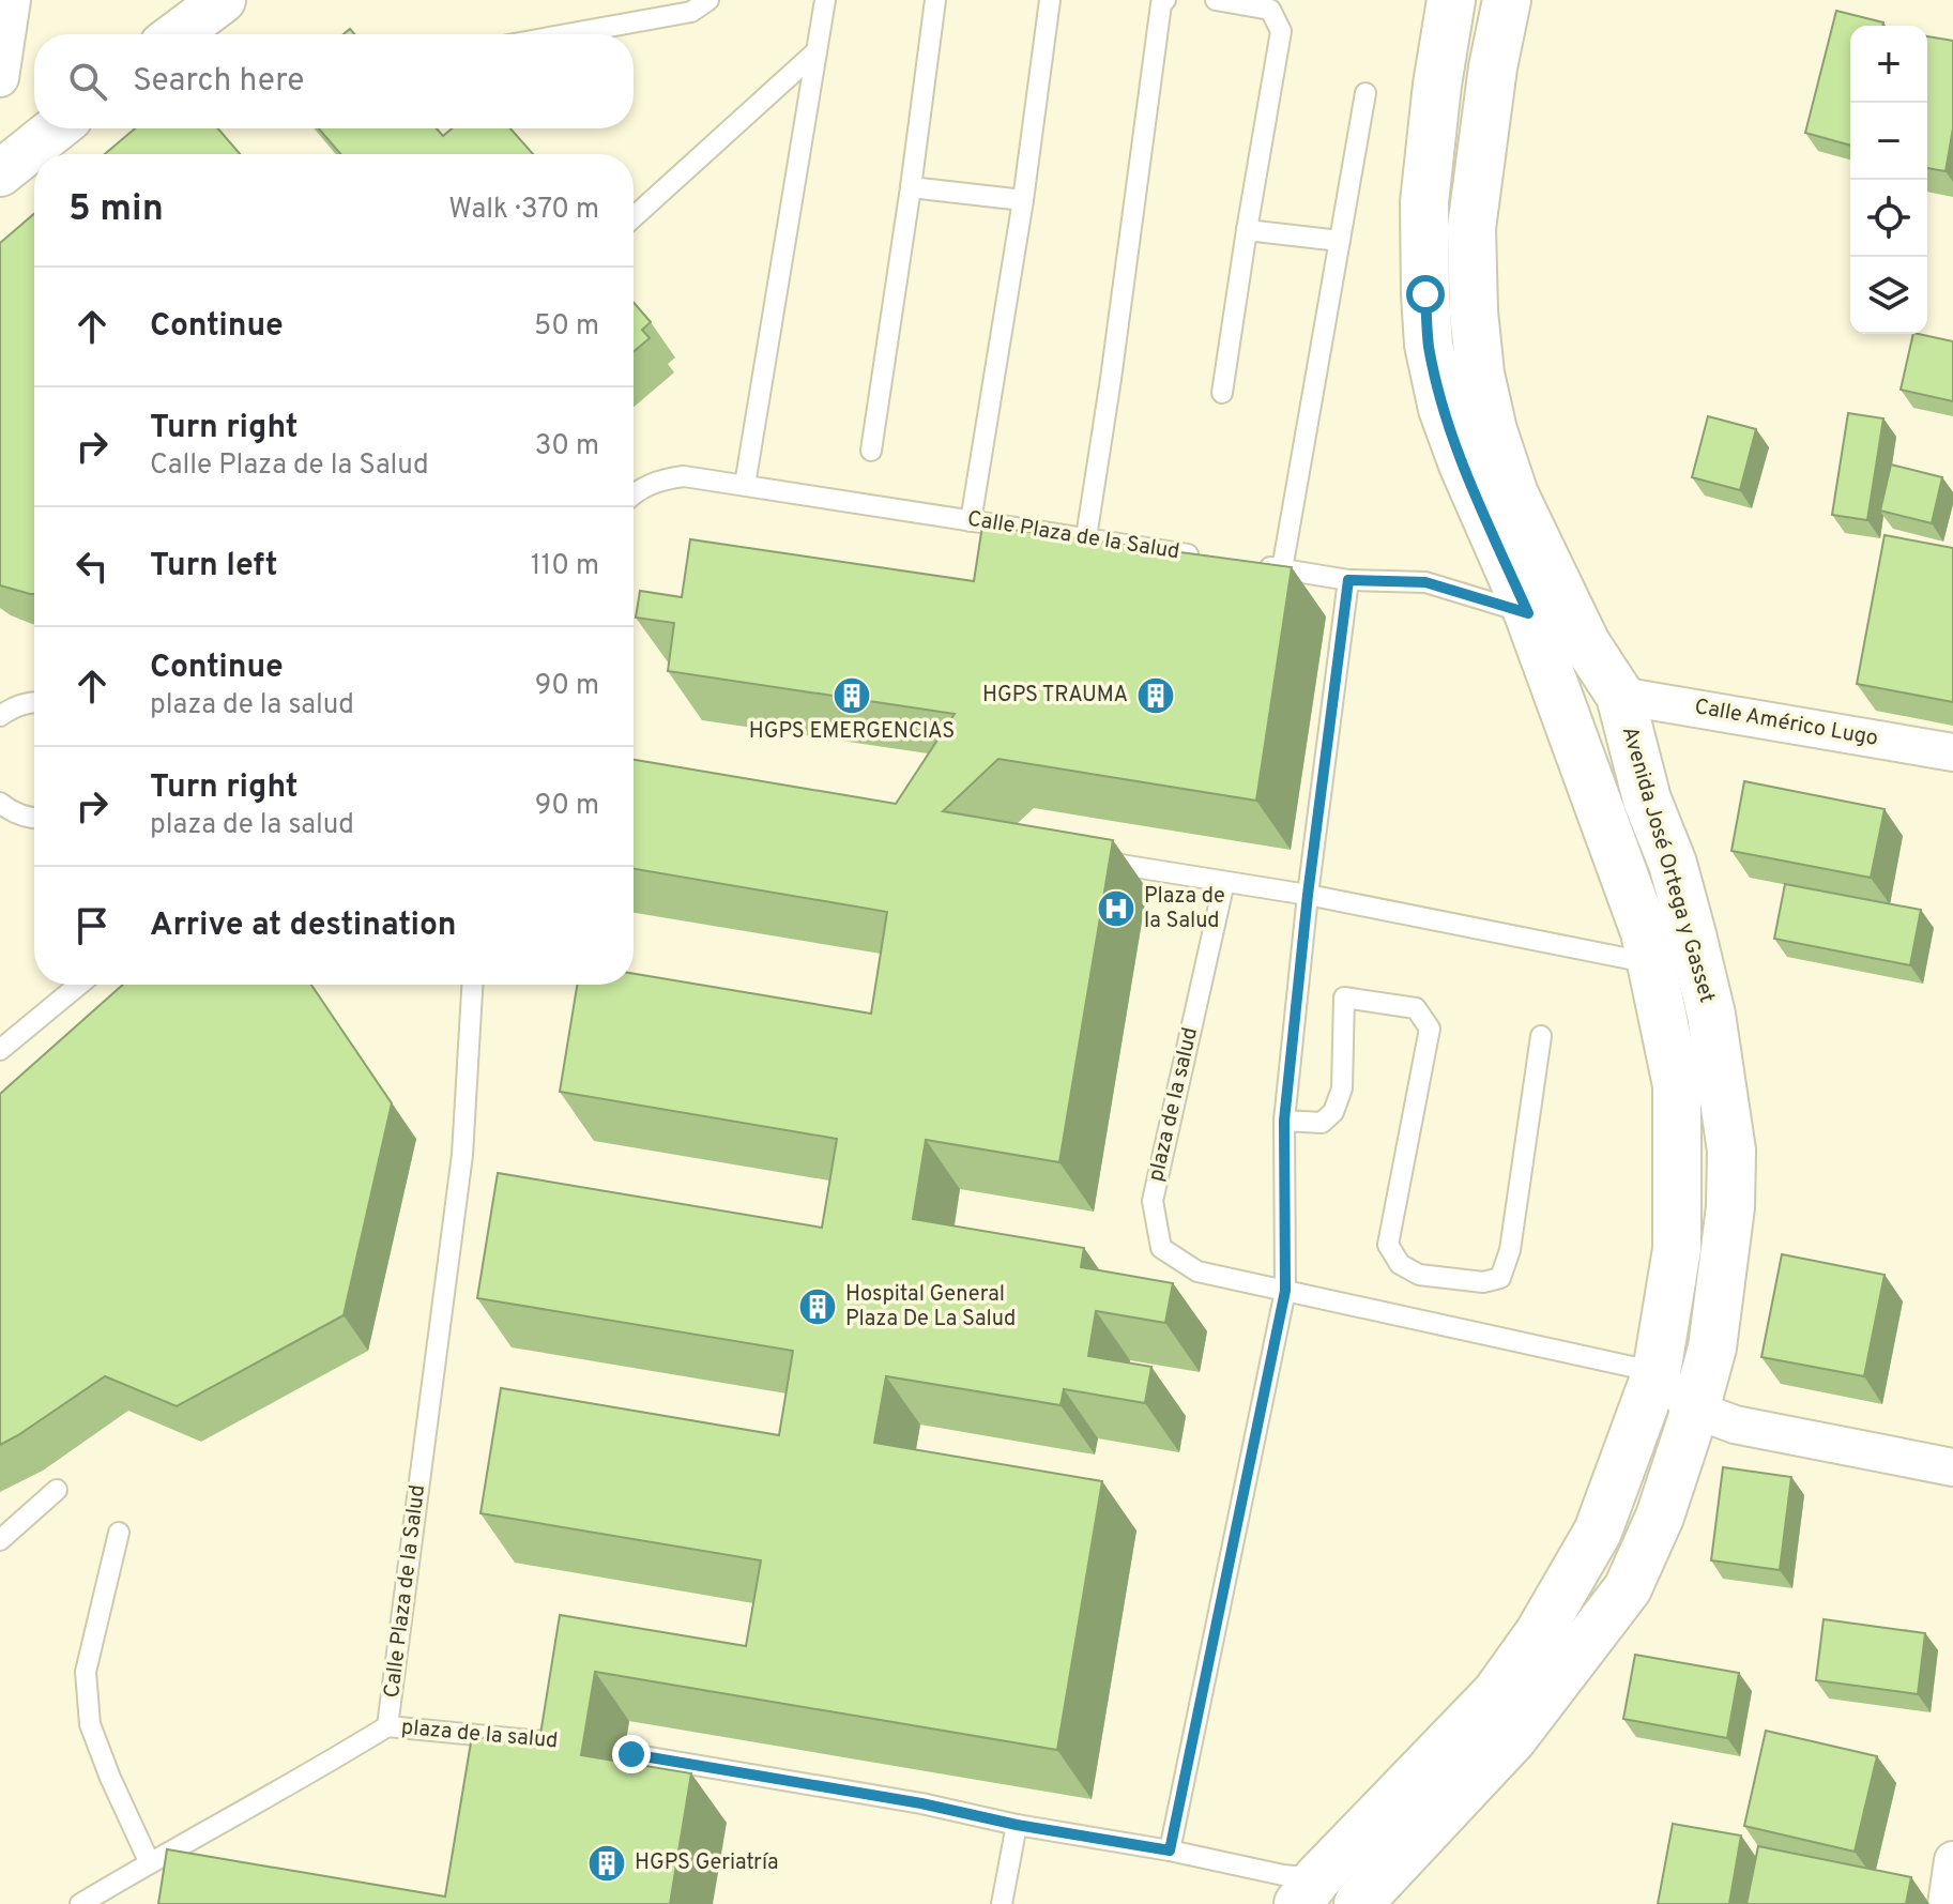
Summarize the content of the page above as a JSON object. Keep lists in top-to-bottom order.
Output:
{
  "streets": {
    "main road": ["Avenida José Ortega y Gasset"],
    "street": ["Calle Américo Lugo"],
    "lane": ["Calle Plaza de la Salud", "plaza de la salud"]
  },
  "crossings": [
    ["Calle Plaza de la Salud", "plaza de la salud"],
    ["Calle Américo Lugo", "Avenida José Ortega y Gasset"],
    ["Avenida José Ortega y Gasset", "plaza de la salud"]
  ],
  "places": {
    "building": [
      "HGPS EMERGENCIAS",
      "HGPS TRAUMA",
      "Hospital General Plaza De La Salud",
      "HGPS Geriatría"
    ],
    "hospital": ["Plaza de la Salud"]
  },
  "page": {
    "map_buttons": ["+", "−"],
    "search": "Search here",
    "heading": ["5 min", "Walk · 370 m"],
    "list": [
      ["Continue", "50 m"],
      ["Turn right", "Calle Plaza de la Salud", "30 m"],
      ["Turn left", "110 m"],
      ["Continue", "plaza de la salud", "90 m"],
      ["Turn right", "plaza de la salud", "90 m"],
      "Arrive at destination"
    ]
  }
}
